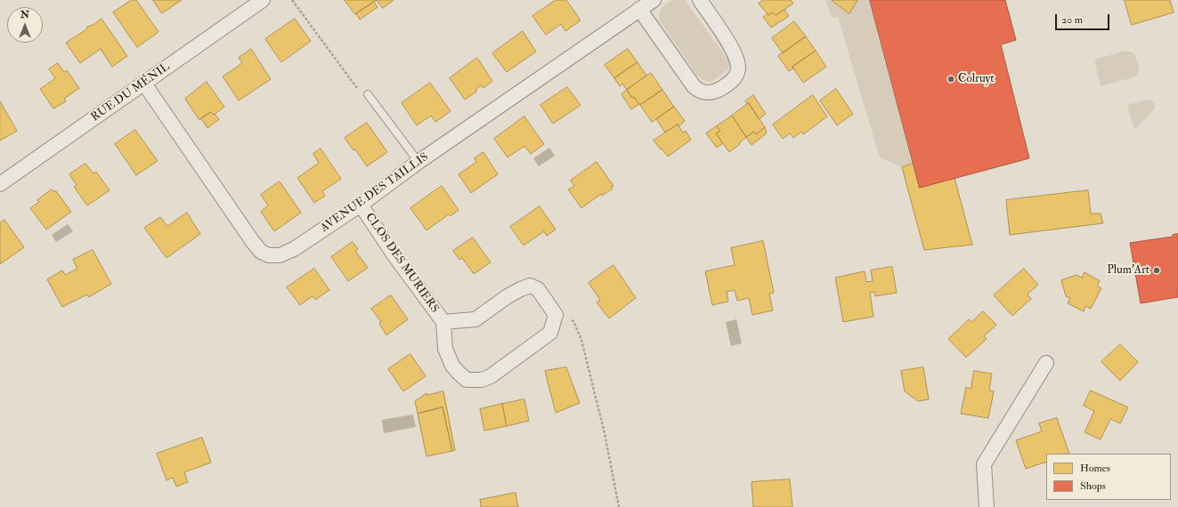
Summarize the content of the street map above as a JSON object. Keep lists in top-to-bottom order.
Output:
{
  "streets": {
    "street": ["RUE DU MÉNIL", "AVENUE DES TAILLIS", "CLOS DES MURIERS"]
  },
  "crossings": [
    ["RUE DU MÉNIL", "AVENUE DES TAILLIS"],
    ["AVENUE DES TAILLIS", "CLOS DES MURIERS"]
  ],
  "places": ["Colruyt", "Plum'Art"],
  "legend": ["Homes", "Shops"],
  "scale_bar": "20 m",
  "north": "top"
}
